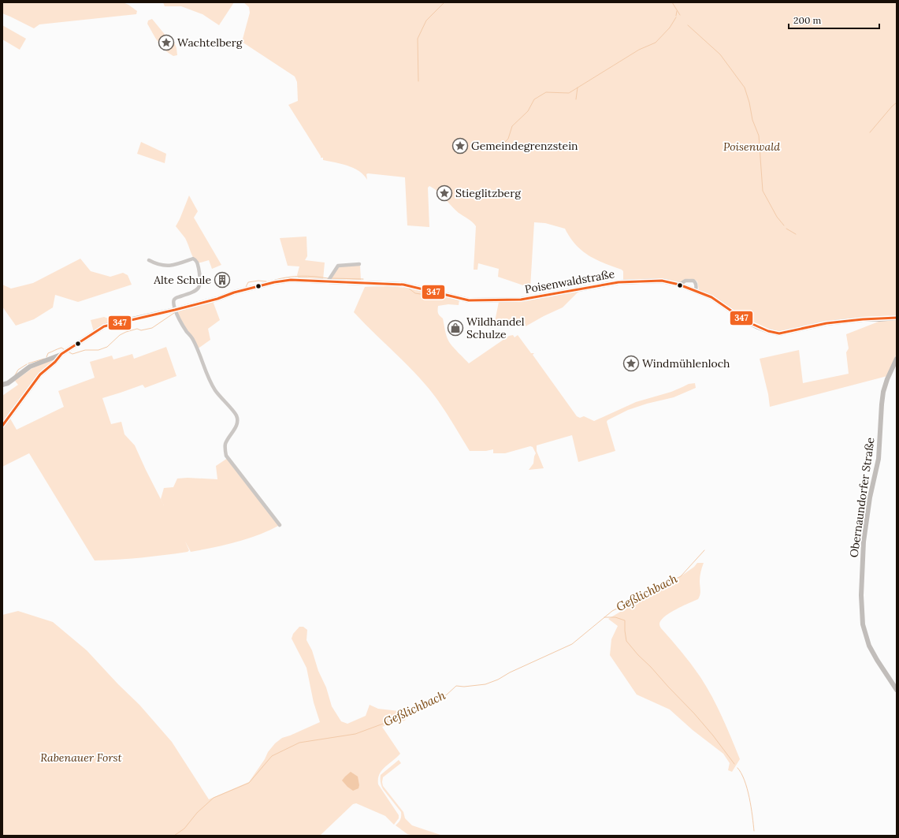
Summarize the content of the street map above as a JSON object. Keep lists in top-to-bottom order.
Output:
{
  "streets": {
    "street": ["Poisenwaldstraße", "Obernaundorfer Straße"]
  },
  "water": ["Geßlichbach"],
  "parks": ["Poisenwald", "Rabenauer Forst"],
  "places": {
    "place": [
      "Wachtelberg",
      "Gemeindegrenzstein",
      "Stieglitzberg",
      "Windmühlenloch"
    ],
    "building": ["Alte Schule"],
    "shop": ["Wildhandel Schulze"]
  },
  "lines": ["transit line 347"],
  "scale_bar": "200 m"
}
